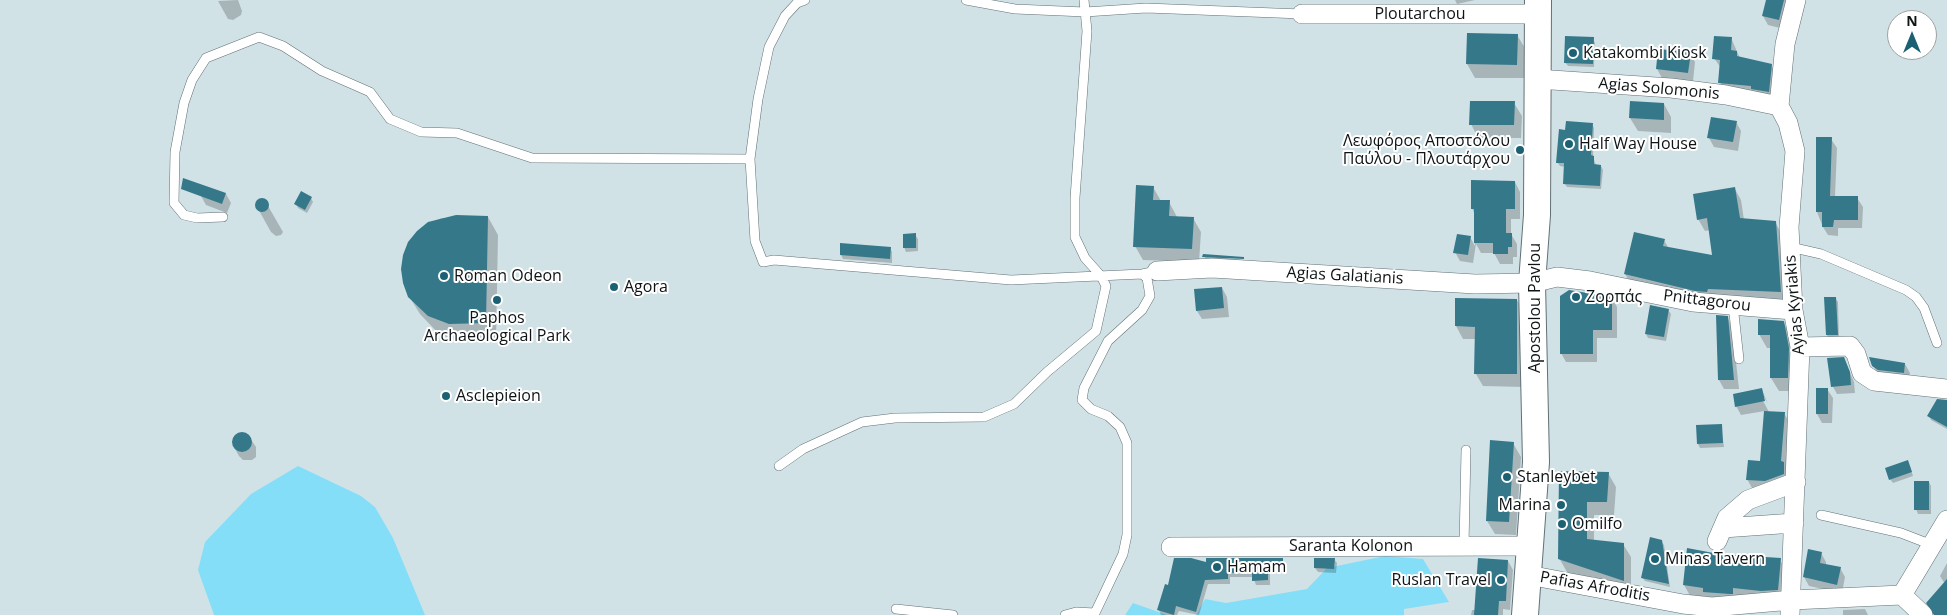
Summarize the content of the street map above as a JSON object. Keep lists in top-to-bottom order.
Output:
{
  "streets": {
    "main road": ["Apostolou Pavlou"],
    "street": [
      "Ploutarchou",
      "Agias Solomonis",
      "Agias Galatianis",
      "Pnittagorou",
      "Ayias Kyriakis",
      "Saranta Kolonon",
      "Pafias Afroditis"
    ]
  },
  "crossings": [
    ["Ploutarchou", "Apostolou Pavlou"],
    ["Agias Solomonis", "Ayias Kyriakis"],
    ["Agias Solomonis", "Apostolou Pavlou"],
    ["Agias Galatianis", "Pnittagorou"],
    ["Agias Galatianis", "Apostolou Pavlou"],
    ["Pnittagorou", "Ayias Kyriakis"],
    ["Pnittagorou", "Apostolou Pavlou"],
    ["Ayias Kyriakis", "Pafias Afroditis"],
    ["Apostolou Pavlou", "Saranta Kolonon"],
    ["Apostolou Pavlou", "Pafias Afroditis"]
  ],
  "places": [
    "Katakombi Kiosk",
    "Half Way House",
    "Λεωφόρος Αποστόλου Παύλου - Πλουτάρχου",
    "Roman Odeon",
    "Agora",
    "Ζορπάς",
    "Paphos Archaeological Park",
    "Asclepieion",
    "Stanleybet",
    "Marina",
    "Omilfo",
    "Minas Tavern",
    "Hamam",
    "Ruslan Travel"
  ],
  "north": "top"
}
